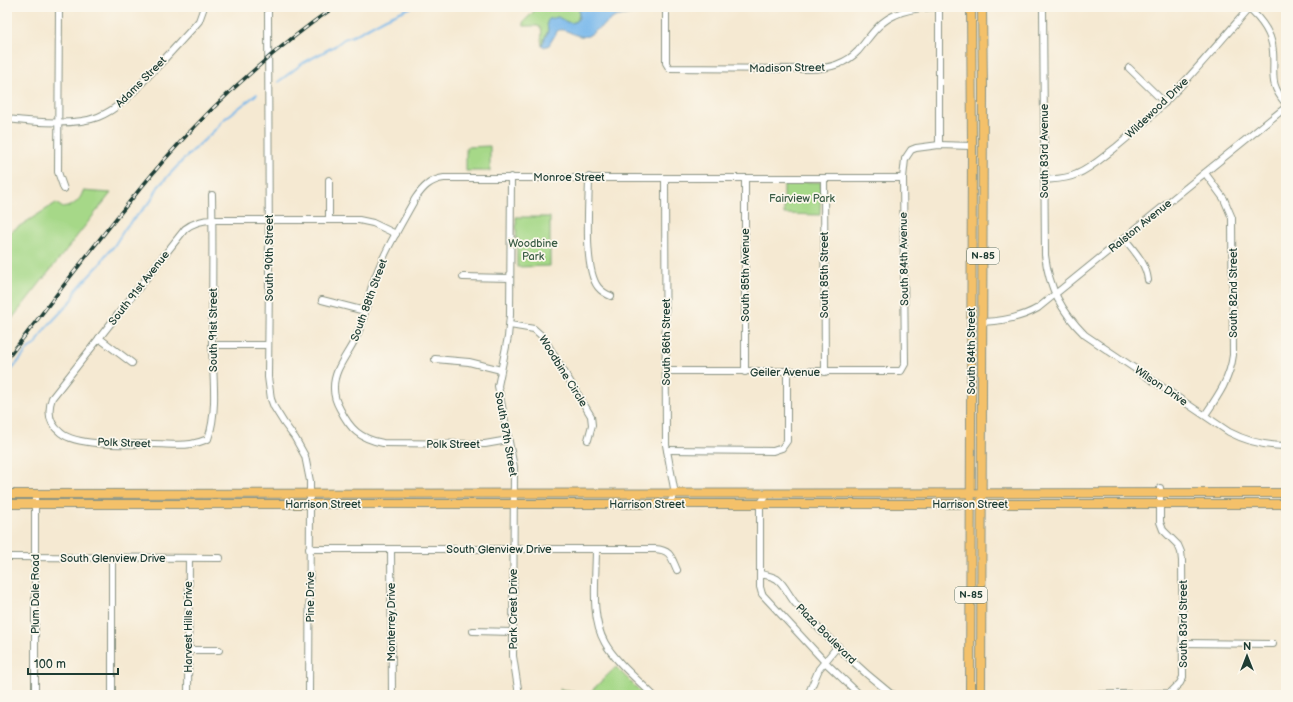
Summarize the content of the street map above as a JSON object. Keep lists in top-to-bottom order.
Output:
{
  "streets": {
    "main road": ["N-85", "South 84th Street", "Harrison Street"],
    "street": [
      "Madison Street",
      "Adams Street",
      "Wildewood Drive",
      "South 83rd Avenue",
      "Monroe Street",
      "Ralston Avenue",
      "South 90th Street",
      "South 84th Avenue",
      "South 85th Avenue",
      "South 85th Street",
      "South 91st Avenue",
      "South 82nd Street",
      "South 88th Street",
      "South 91st Street",
      "South 86th Street",
      "Woodbine Circle",
      "Geiler Avenue",
      "Wilson Drive",
      "South 87th Street",
      "Polk Street",
      "South Glenview Drive",
      "Plum Dale Road",
      "Pine Drive",
      "Park Crest Drive",
      "Monterrey Drive",
      "South 83rd Street",
      "Harvest Hills Drive",
      "Plaza Boulevard"
    ]
  },
  "crossings": [
    ["Madison Street", "South 84th Street"],
    ["Wildewood Drive", "South 83rd Avenue"],
    ["South 83rd Avenue", "Ralston Avenue"],
    ["South 83rd Avenue", "Wilson Drive"],
    ["Monroe Street", "South 84th Avenue"],
    ["Monroe Street", "South 85th Avenue"],
    ["Monroe Street", "South 85th Street"],
    ["Monroe Street", "South 88th Street"],
    ["Monroe Street", "South 86th Street"],
    ["Monroe Street", "South 87th Street"],
    ["Ralston Avenue", "South 82nd Street"],
    ["Ralston Avenue", "South 84th Street"],
    ["Ralston Avenue", "Wilson Drive"],
    ["South 90th Street", "South 91st Avenue"],
    ["South 90th Street", "Harrison Street"],
    ["South 90th Street", "Pine Drive"],
    ["South 84th Avenue", "Geiler Avenue"],
    ["South 85th Avenue", "Geiler Avenue"],
    ["South 85th Street", "Geiler Avenue"],
    ["South 91st Avenue", "South 91st Street"],
    ["South 91st Avenue", "Polk Street"],
    ["South 82nd Street", "Wilson Drive"],
    ["South 88th Street", "Polk Street"],
    ["South 91st Street", "Polk Street"],
    ["South 86th Street", "Geiler Avenue"],
    ["South 86th Street", "Harrison Street"],
    ["South 84th Street", "Harrison Street"],
    ["Woodbine Circle", "South 87th Street"],
    ["South 87th Street", "Polk Street"],
    ["South 87th Street", "Harrison Street"],
    ["South 87th Street", "Park Crest Drive"],
    ["Harrison Street", "Plum Dale Road"],
    ["Harrison Street", "Pine Drive"],
    ["Harrison Street", "Park Crest Drive"],
    ["Harrison Street", "South 83rd Street"],
    ["South Glenview Drive", "Plum Dale Road"],
    ["South Glenview Drive", "Pine Drive"],
    ["South Glenview Drive", "Park Crest Drive"],
    ["South Glenview Drive", "Monterrey Drive"],
    ["South Glenview Drive", "Harvest Hills Drive"]
  ],
  "parks": ["Fairview Park", "Woodbine Park"],
  "scale_bar": "100 m",
  "north": "top"
}
